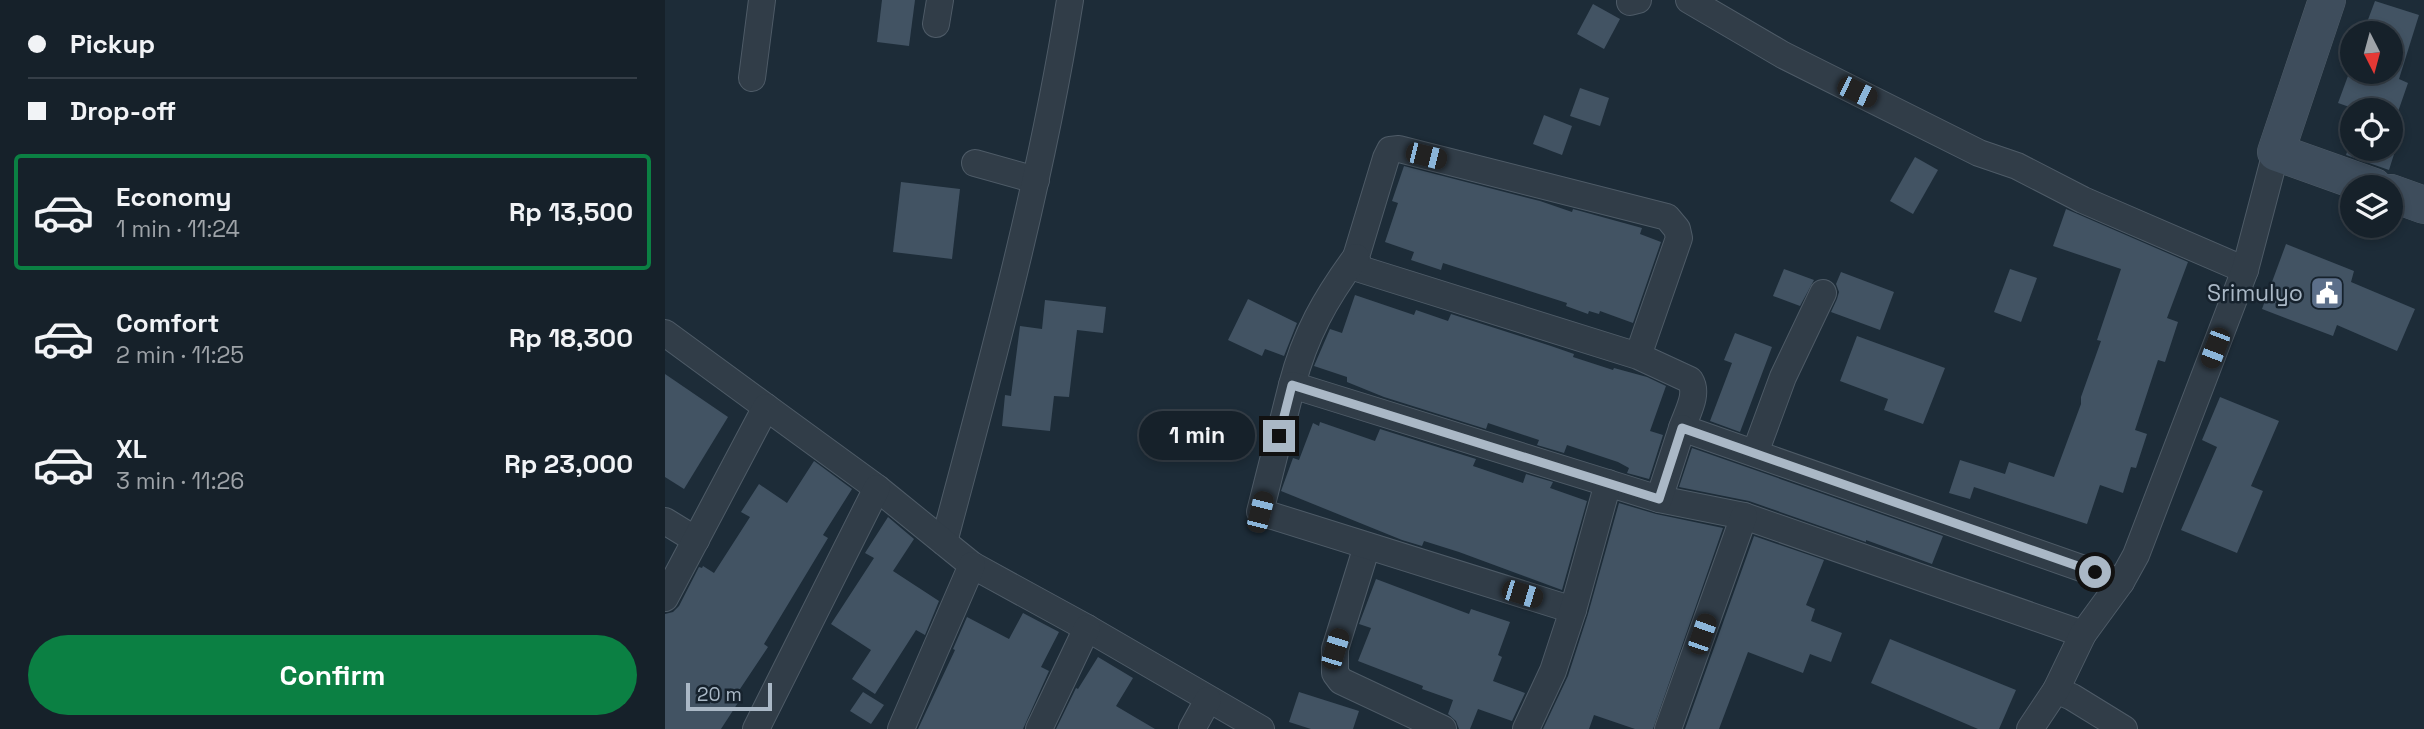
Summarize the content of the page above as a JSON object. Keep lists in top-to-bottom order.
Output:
{
  "places": {
    "public building": ["Srimulyo"]
  },
  "scale_bar": "20 m",
  "north": "bottom",
  "page": {
    "banner": ["Pickup", "Drop-off"],
    "list": [
      {
        "name": "Economy",
        "note": "1 min · 11:24",
        "value": "Rp 13,500"
      },
      {
        "name": "Comfort",
        "note": "2 min · 11:25",
        "value": "Rp 18,300"
      },
      {
        "name": "XL",
        "note": "3 min · 11:26",
        "value": "Rp 23,000"
      }
    ],
    "bubble": "1 min",
    "buttons": "Confirm",
    "scale": "20 m"
  }
}
